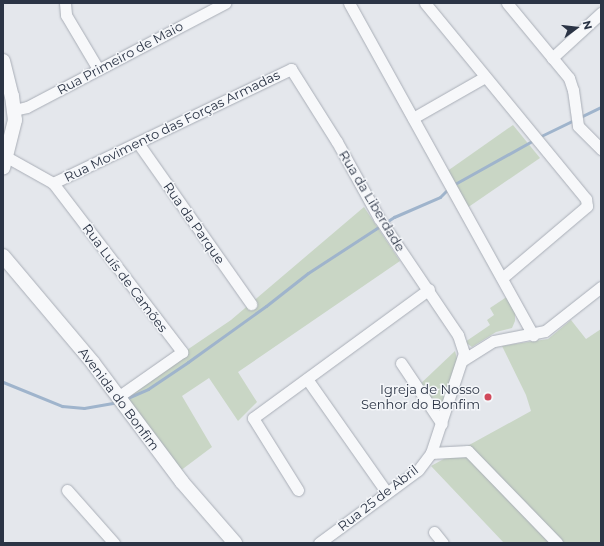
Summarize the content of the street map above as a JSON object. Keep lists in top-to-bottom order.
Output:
{
  "streets": {
    "street": [
      "Rua Primeiro de Maio",
      "Rua Movimento das Forças Armadas",
      "Rua da Liberdade",
      "Rua da Parque",
      "Rua Luís de Camões",
      "Avenida do Bonfim",
      "Rua 25 de Abril"
    ]
  },
  "crossings": [
    ["Rua Movimento das Forças Armadas", "Rua da Liberdade"],
    ["Rua Movimento das Forças Armadas", "Rua da Parque"],
    ["Rua Movimento das Forças Armadas", "Rua Luís de Camões"],
    ["Rua da Liberdade", "Rua 25 de Abril"],
    ["Rua Luís de Camões", "Avenida do Bonfim"]
  ],
  "places": ["Igreja de Nosso Senhor do Bonfim"],
  "north": "right"
}
